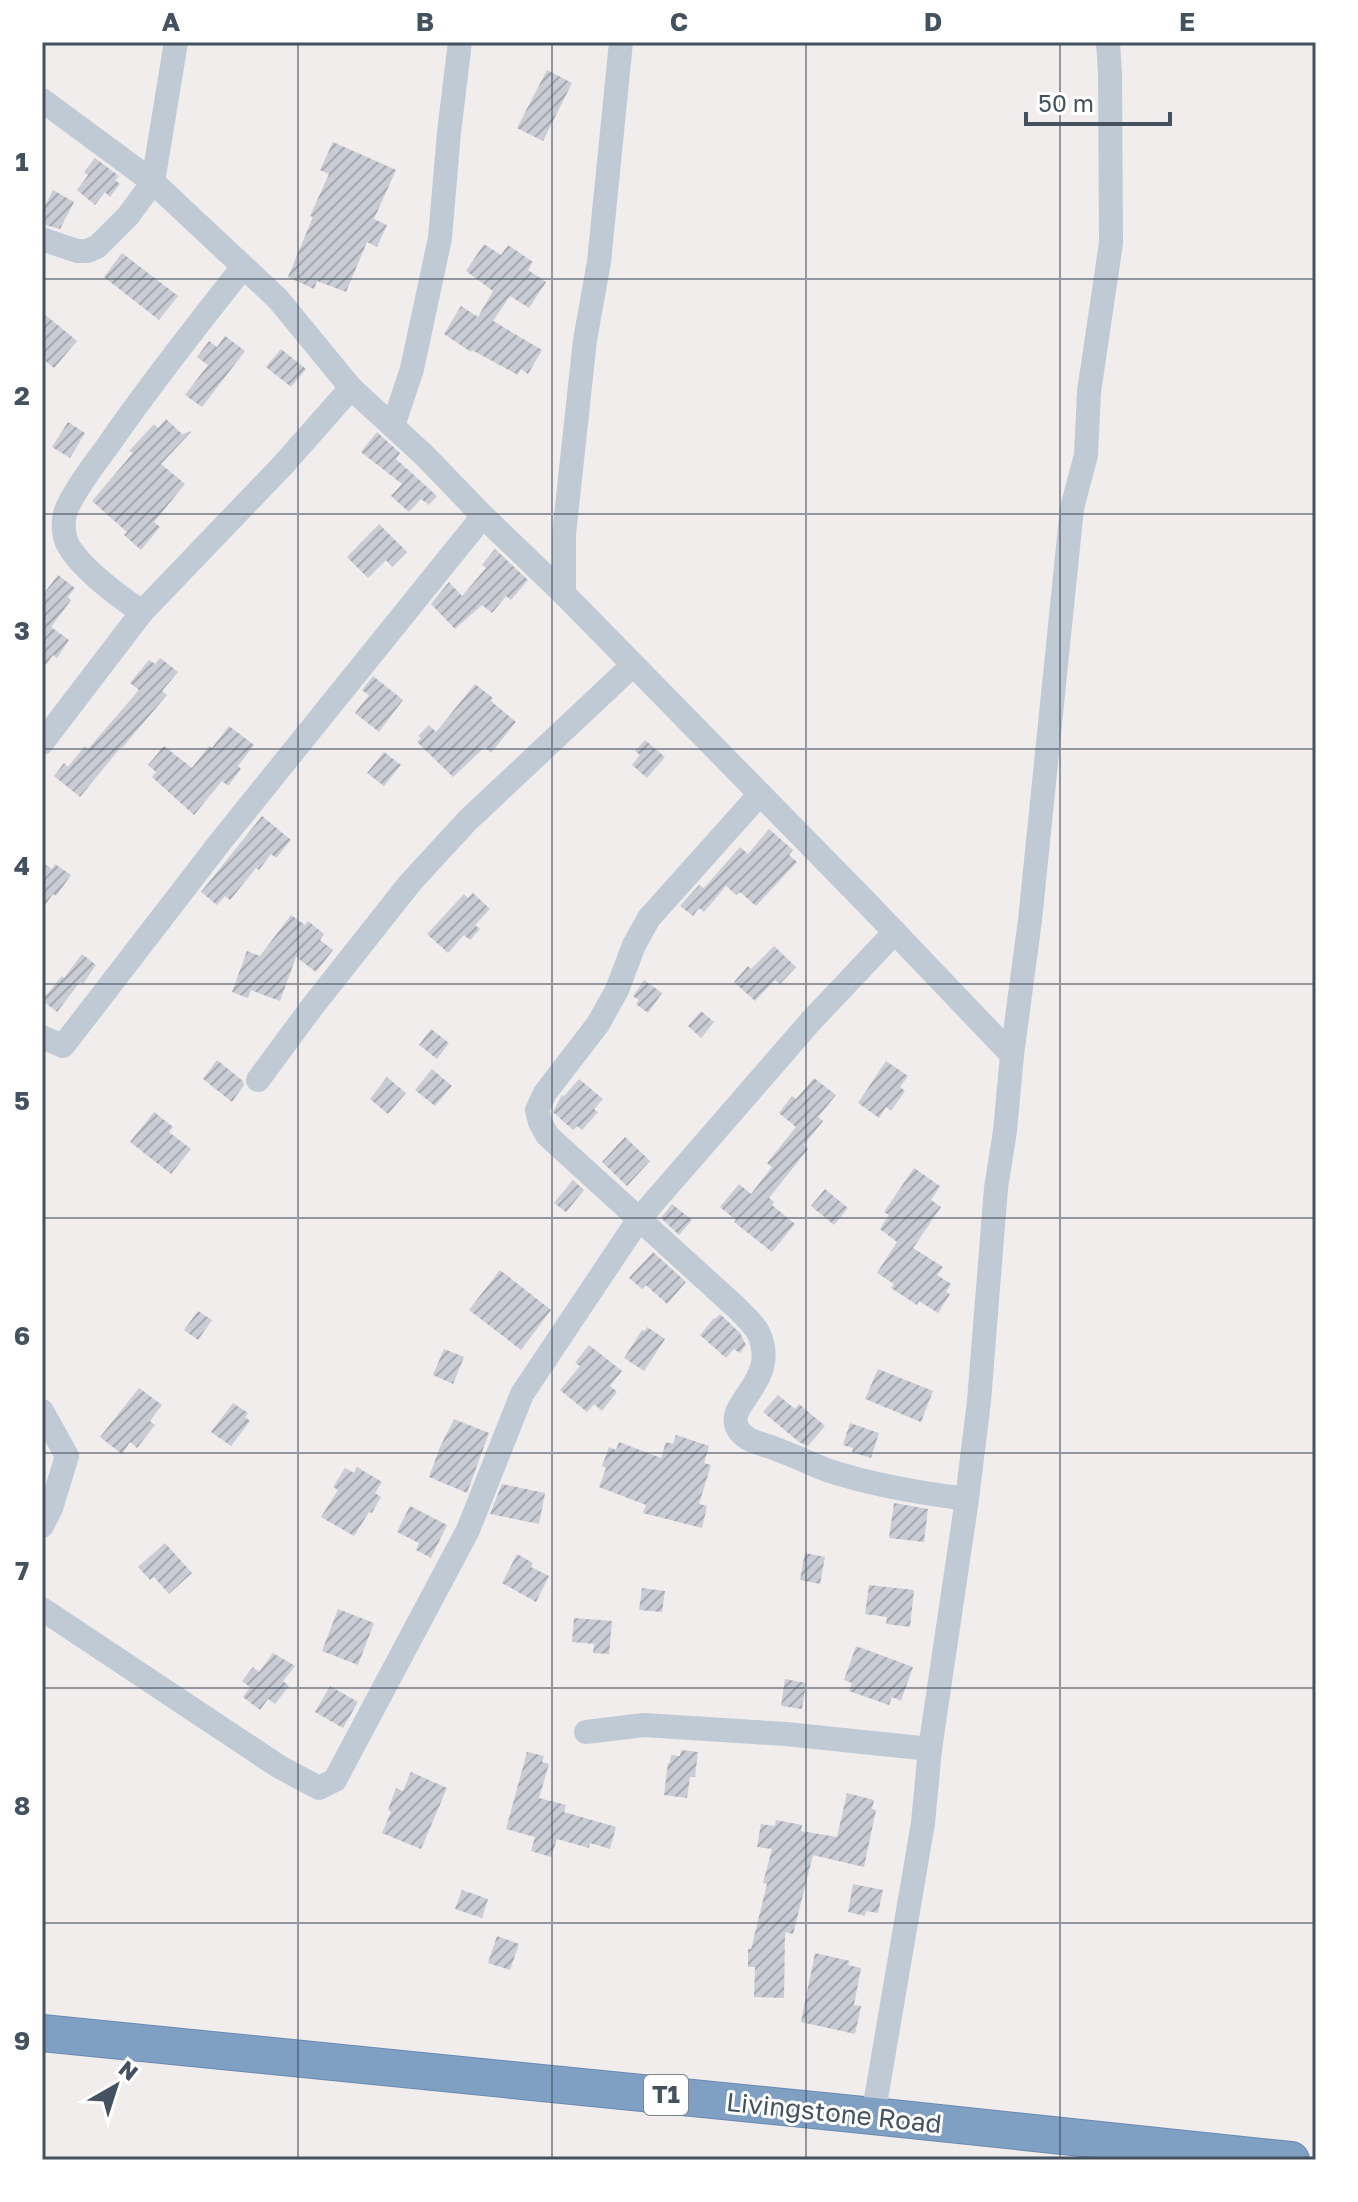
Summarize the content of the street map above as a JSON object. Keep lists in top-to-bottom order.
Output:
{
  "streets": {
    "highway": ["T1", "Livingstone Road"]
  },
  "scale_bar": "50 m",
  "north": "top right",
  "grid": {
    "columns": [
      "A",
      "B",
      "C",
      "D",
      "E"
    ],
    "rows": [
      "1",
      "2",
      "3",
      "4",
      "5",
      "6",
      "7",
      "8",
      "9"
    ]
  }
}
